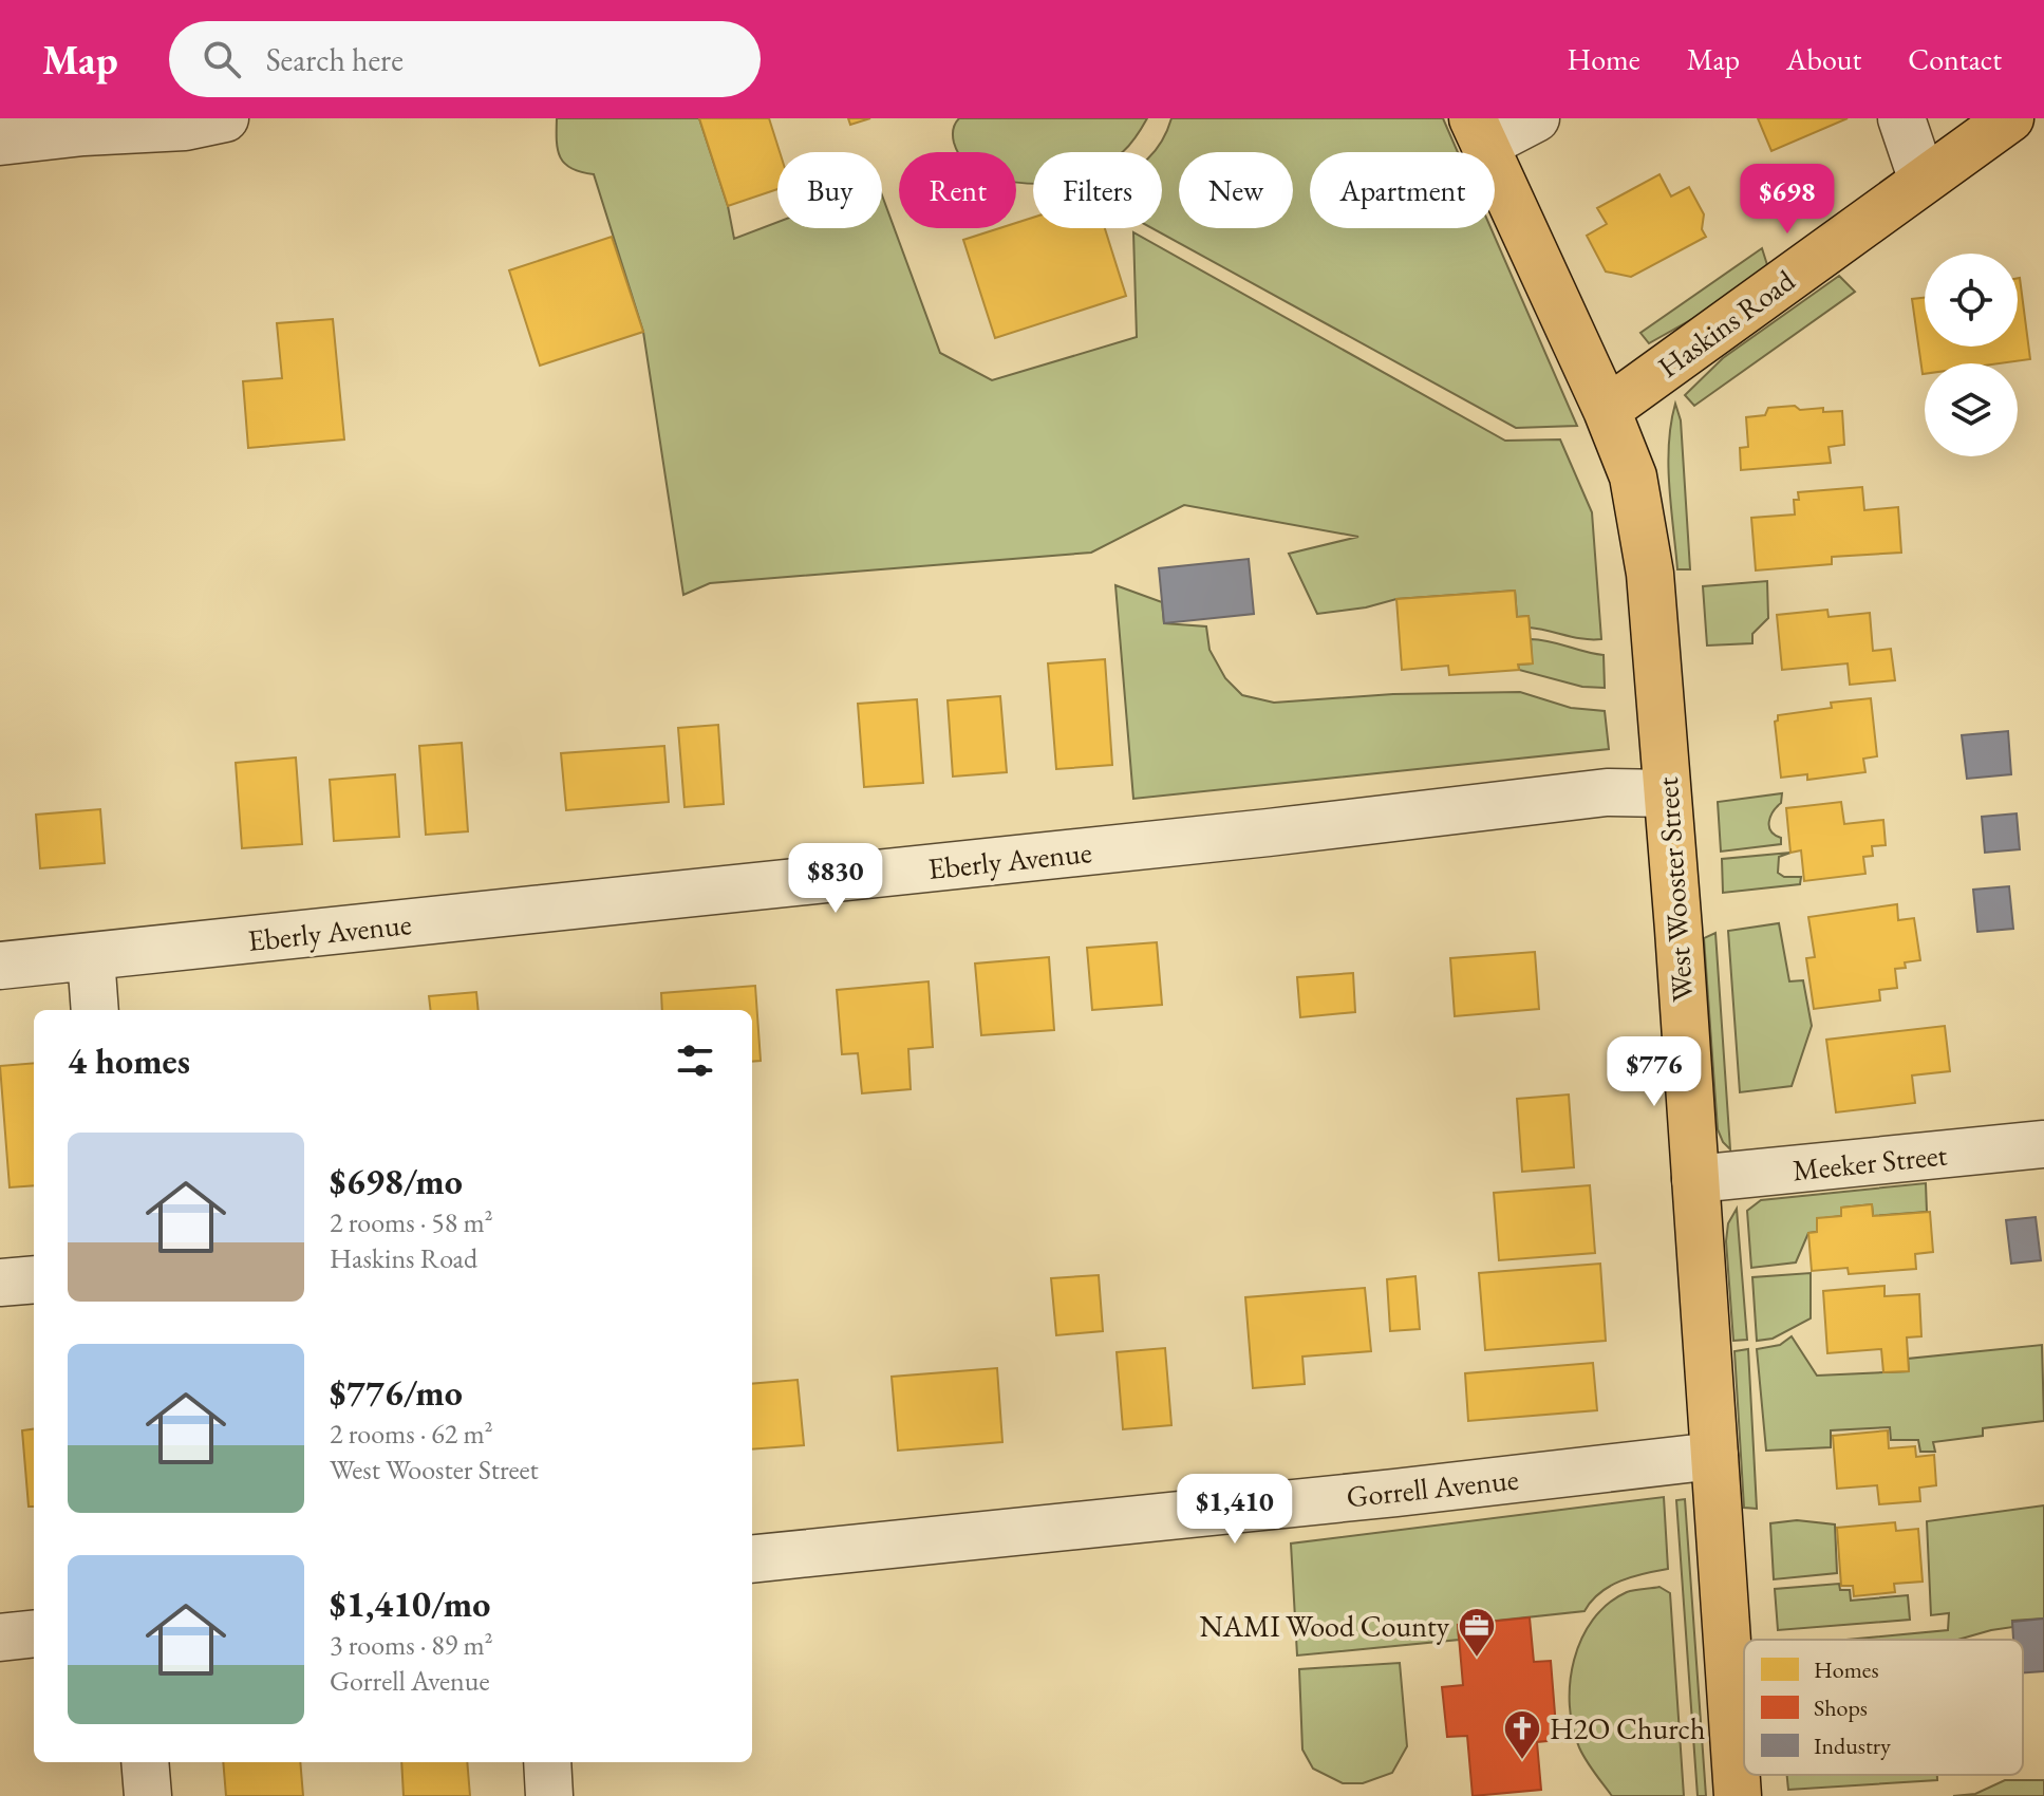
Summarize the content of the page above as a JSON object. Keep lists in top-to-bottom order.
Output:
{
  "streets": {
    "main road": ["Haskins Road", "West Wooster Street"],
    "street": ["Eberly Avenue", "Meeker Street", "Gorrell Avenue"]
  },
  "crossings": [
    ["Haskins Road", "West Wooster Street"],
    ["Eberly Avenue", "West Wooster Street"],
    ["West Wooster Street", "Meeker Street"],
    ["West Wooster Street", "Gorrell Avenue"]
  ],
  "places": {
    "office": ["NAMI Wood County"],
    "church": ["H2O Church"]
  },
  "legend": ["Homes", "Shops", "Industry"],
  "page": {
    "header": "Map",
    "search": "Search here",
    "nav": [
      "Home",
      "Map",
      "About",
      "Contact"
    ],
    "chip": [
      "Buy",
      "Rent",
      "Filters",
      "New",
      "Apartment"
    ],
    "price": [
      "$698",
      "$830",
      "$776",
      "$1,410"
    ],
    "heading": "4 homes",
    "list": [
      {
        "name": "$698/mo",
        "note": "2 rooms · 58 m² · Haskins Road"
      },
      {
        "name": "$776/mo",
        "note": "2 rooms · 62 m² · West Wooster Street"
      },
      {
        "name": "$1,410/mo",
        "note": "3 rooms · 89 m² · Gorrell Avenue"
      }
    ]
  }
}
